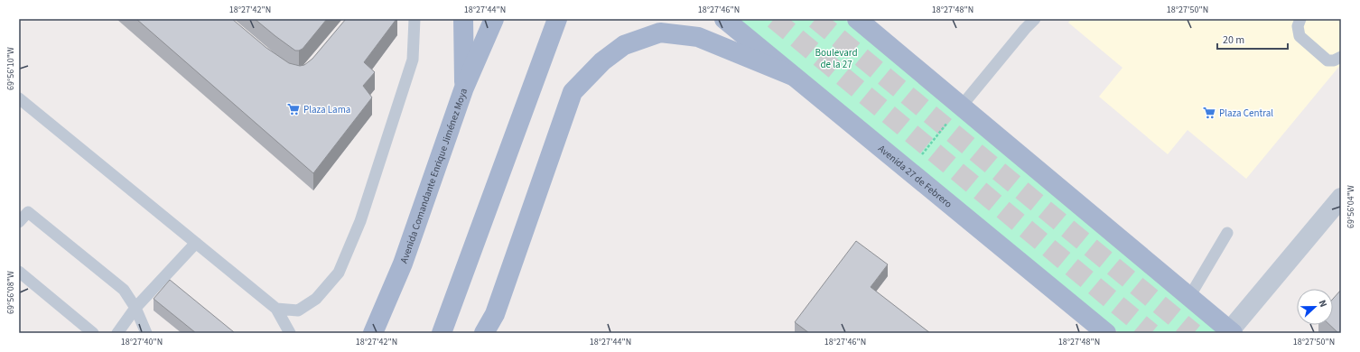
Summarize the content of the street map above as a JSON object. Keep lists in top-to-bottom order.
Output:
{
  "streets": {
    "main road": ["Avenida Comandante Enrique Jiménez Moya", "Avenida 27 de Febrero"]
  },
  "parks": ["Boulevard de la 27"],
  "places": {
    "supermarket": ["Plaza Lama", "Plaza Central"]
  },
  "scale_bar": "20 m",
  "north": "right",
  "coordinates": [
    "18°27'42\"N",
    "18°27'44\"N",
    "18°27'46\"N",
    "18°27'48\"N",
    "18°27'50\"N",
    "69°56'10\"W",
    "69°56'04\"W",
    "69°56'08\"W",
    "18°27'40\"N"
  ]
}
